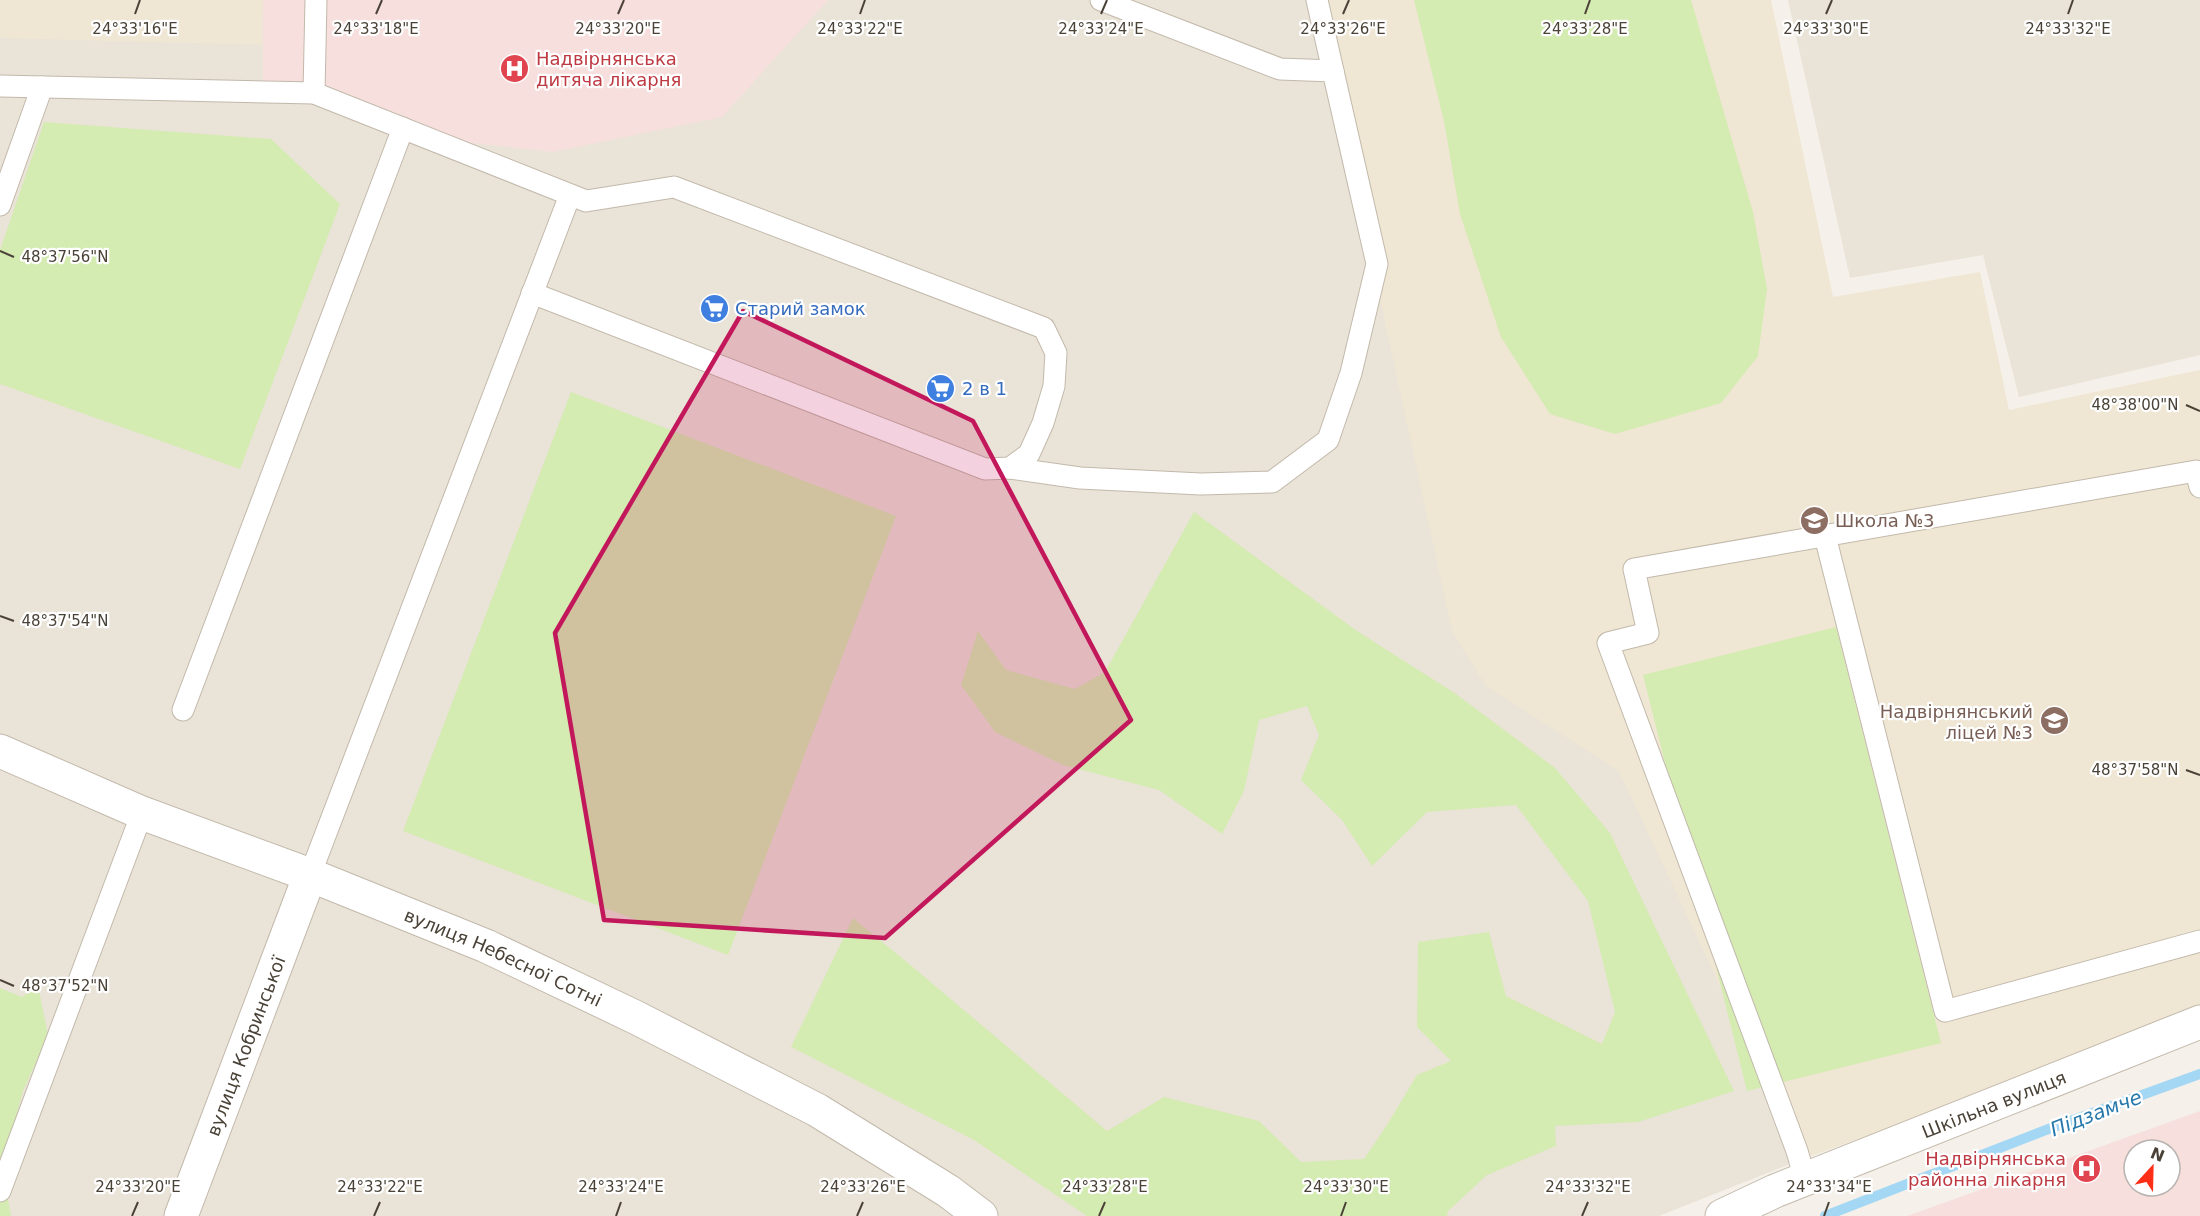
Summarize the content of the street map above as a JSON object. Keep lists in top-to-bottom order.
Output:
{
  "streets": {
    "street": ["вулиця Небесної Сотні", "вулиця Кобринської", "Шкільна вулиця"]
  },
  "crossings": [
    ["вулиця Небесної Сотні", "вулиця Кобринської"]
  ],
  "water": ["Підзамче"],
  "places": {
    "hospital": ["Надвірнянська дитяча лікарня", "Надвірнянська районна лікарня"],
    "supermarket": ["Старий замок", "2 в 1"],
    "school or university": ["Школа №3", "Надвірнянський ліцей №3"]
  },
  "north": "top",
  "coordinates": [
    "24°33'16\"E",
    "24°33'18\"E",
    "24°33'20\"E",
    "24°33'22\"E",
    "24°33'24\"E",
    "24°33'26\"E",
    "24°33'28\"E",
    "24°33'30\"E",
    "24°33'32\"E",
    "48°37'56\"N",
    "48°38'00\"N",
    "48°37'54\"N",
    "48°37'58\"N",
    "48°37'52\"N",
    "24°33'34\"E"
  ]
}
